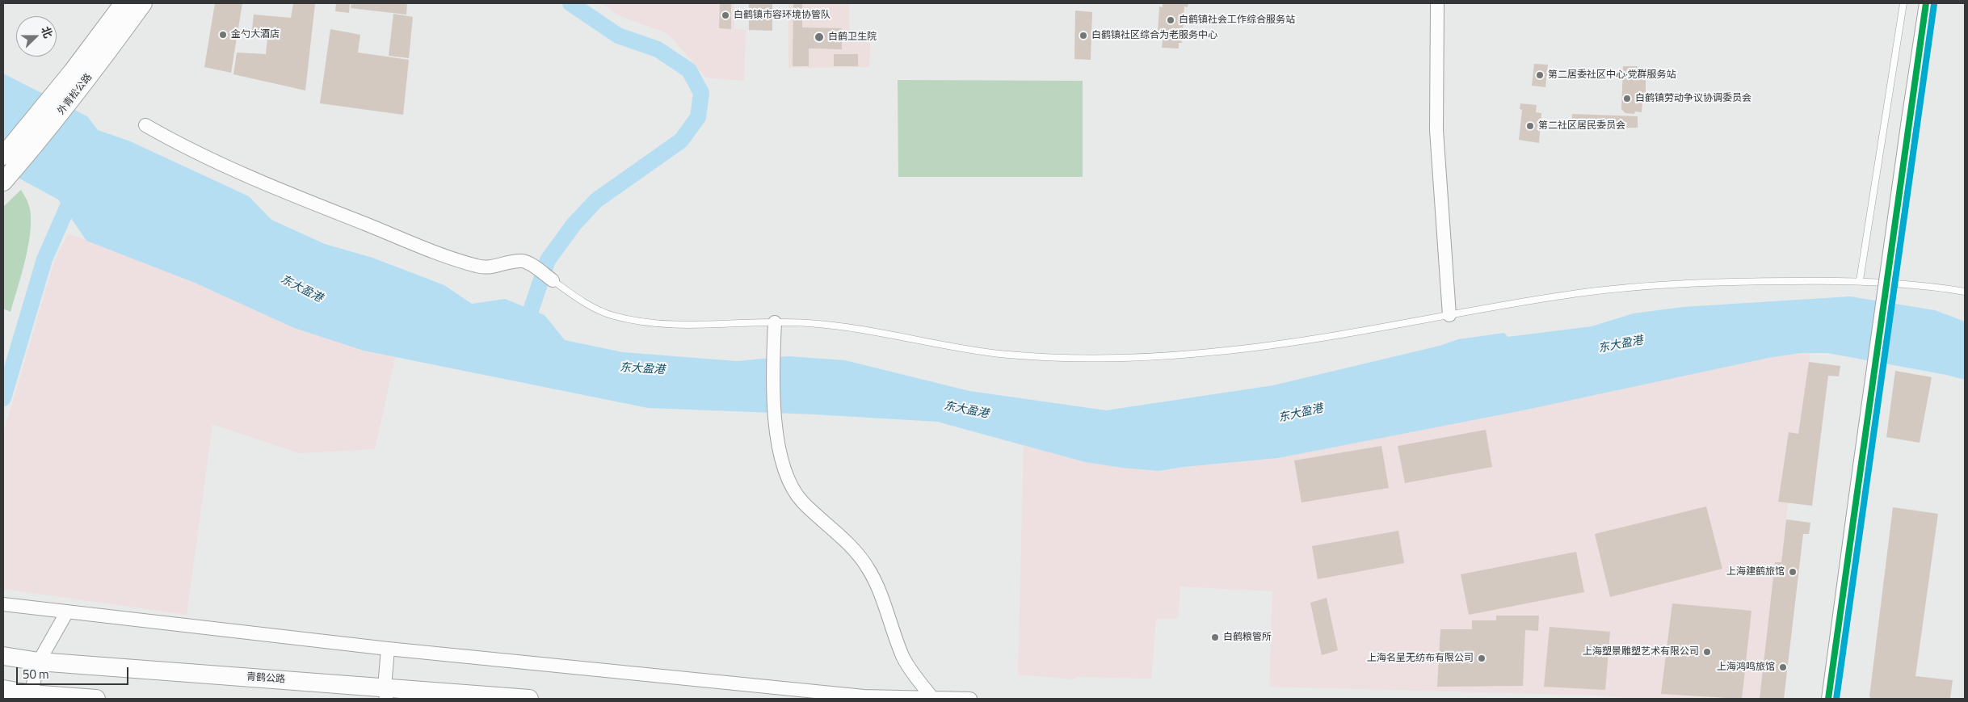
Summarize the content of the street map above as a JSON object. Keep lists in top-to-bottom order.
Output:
{
  "streets": {
    "main road": ["外青松公路", "青鹤公路"]
  },
  "water": ["东大盈港"],
  "places": [
    "白鹤镇市容环境协管队",
    "白鹤镇社会工作综合服务站",
    "金勺大酒店",
    "白鹤镇社区综合为老服务中心",
    "白鹤卫生院",
    "第二居委社区中心·党群服务站",
    "白鹤镇劳动争议协调委员会",
    "第二社区居民委员会",
    "上海建鹤旅馆",
    "白鹤粮管所",
    "上海塑景雕塑艺术有限公司",
    "上海名呈无纺布有限公司",
    "上海鸿鸣旅馆"
  ],
  "scale_bar": "50 m",
  "north": "right"
}
